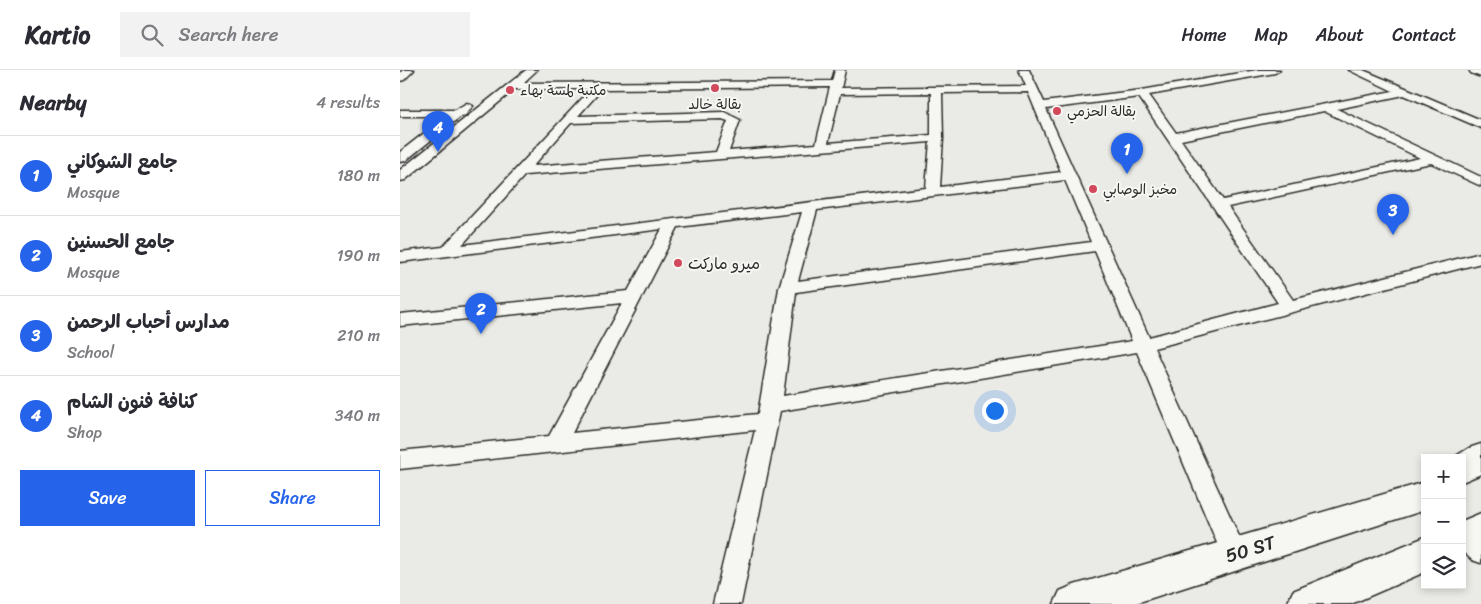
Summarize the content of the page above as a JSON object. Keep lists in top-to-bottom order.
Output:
{
  "streets": {
    "main road": ["50 ST"]
  },
  "places": [
    "بقالة خالد",
    "مكتبة لمسة بهاء",
    "بقالة الحزمي",
    "مخبز الوصابي",
    "ميرو ماركت"
  ],
  "page": {
    "header": "Kartio",
    "search": "Search here",
    "nav": [
      "Home",
      "Map",
      "About",
      "Contact"
    ],
    "heading": ["Nearby", "4 results"],
    "pins": [
      "4",
      "1",
      "3",
      "2"
    ],
    "list": [
      {
        "mark": "1",
        "name": "جامع الشوكاني",
        "note": "Mosque",
        "value": "180 m"
      },
      {
        "mark": "2",
        "name": "جامع الحسنين",
        "note": "Mosque",
        "value": "190 m"
      },
      {
        "mark": "3",
        "name": "مدارس أحباب الرحمن",
        "note": "School",
        "value": "210 m"
      },
      {
        "mark": "4",
        "name": "كنافة فنون الشام",
        "note": "Shop",
        "value": "340 m"
      }
    ],
    "map_buttons": ["+", "−"],
    "buttons": ["Save", "Share"]
  }
}
